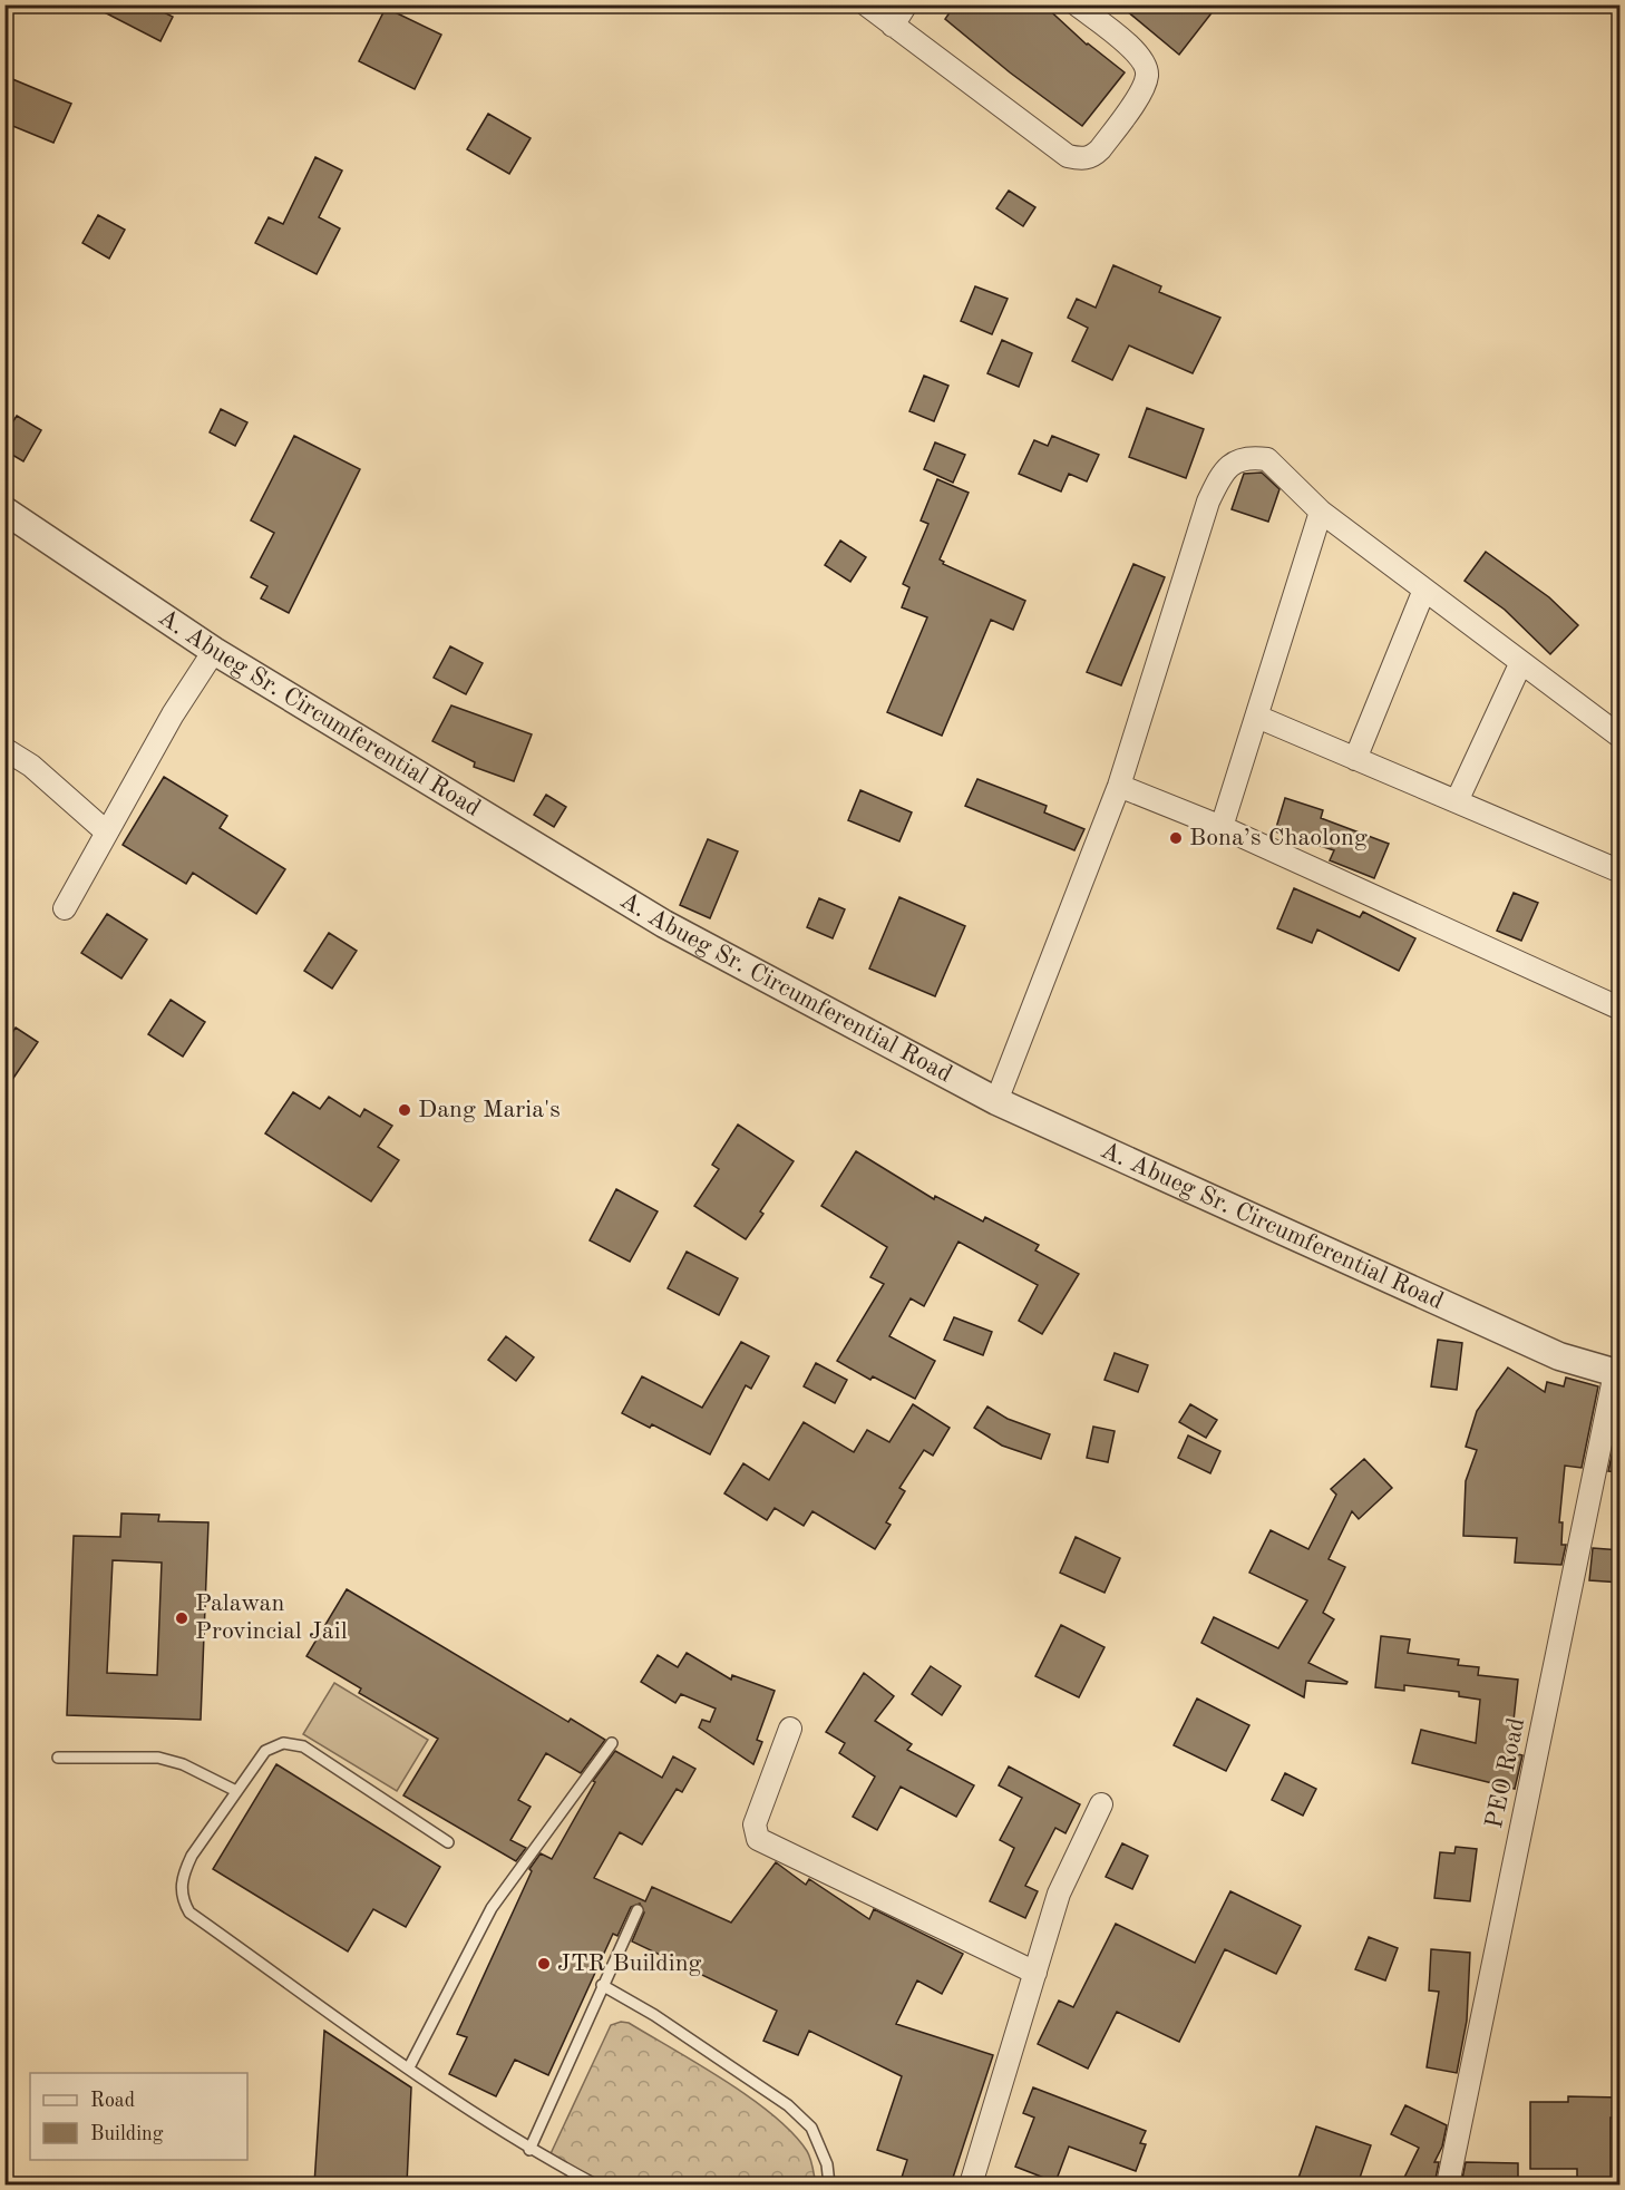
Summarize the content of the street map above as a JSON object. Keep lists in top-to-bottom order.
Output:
{
  "streets": {
    "street": ["A. Abueg Sr. Circumferential Road", "PEO Road"]
  },
  "crossings": [
    ["A. Abueg Sr. Circumferential Road", "PEO Road"]
  ],
  "places": [
    "Bona’s Chaolong",
    "Dang Maria's",
    "Palawan Provincial Jail",
    "JTR Building"
  ],
  "legend": ["Road", "Building"]
}
